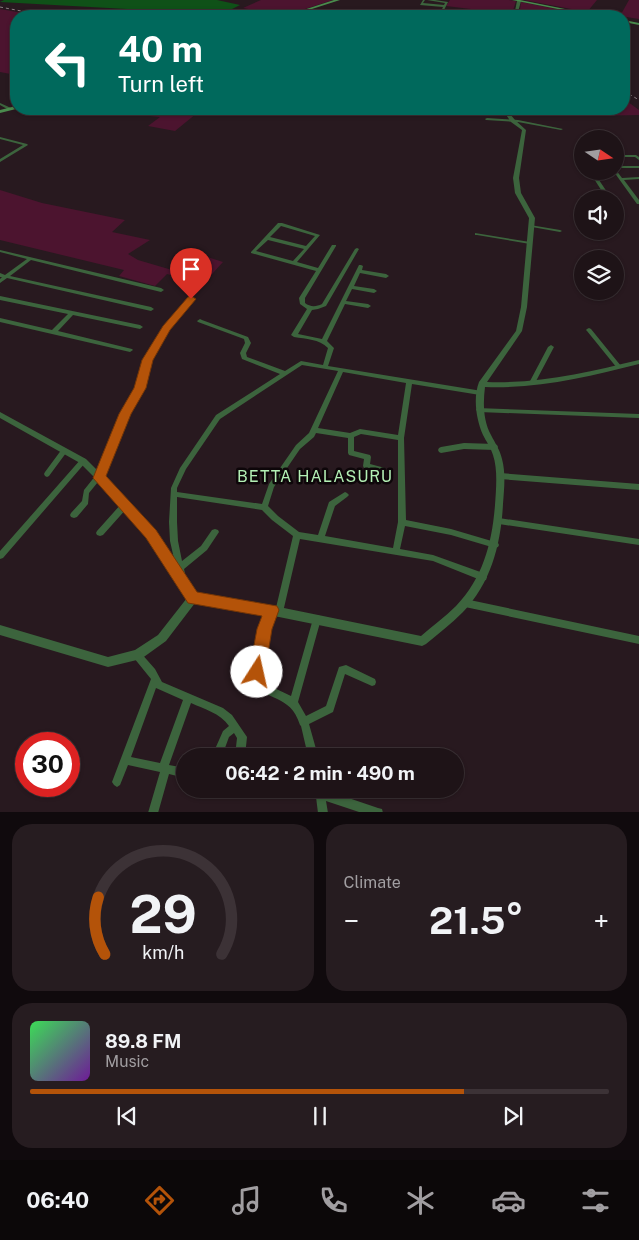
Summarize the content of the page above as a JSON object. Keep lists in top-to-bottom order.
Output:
{
  "districts": ["BETTA HALASURU"],
  "north": "right",
  "page": {
    "turn": ["40 m", "Turn left"],
    "limit": "30",
    "trip": "06:42 · 2 min · 490 m",
    "tile": "Climate",
    "heat": ["−", "21.5°", "+"],
    "song": ["89.8 FM", "Music"],
    "tabs": "06:40",
    "gauge": ["29", "km/h"]
  }
}
